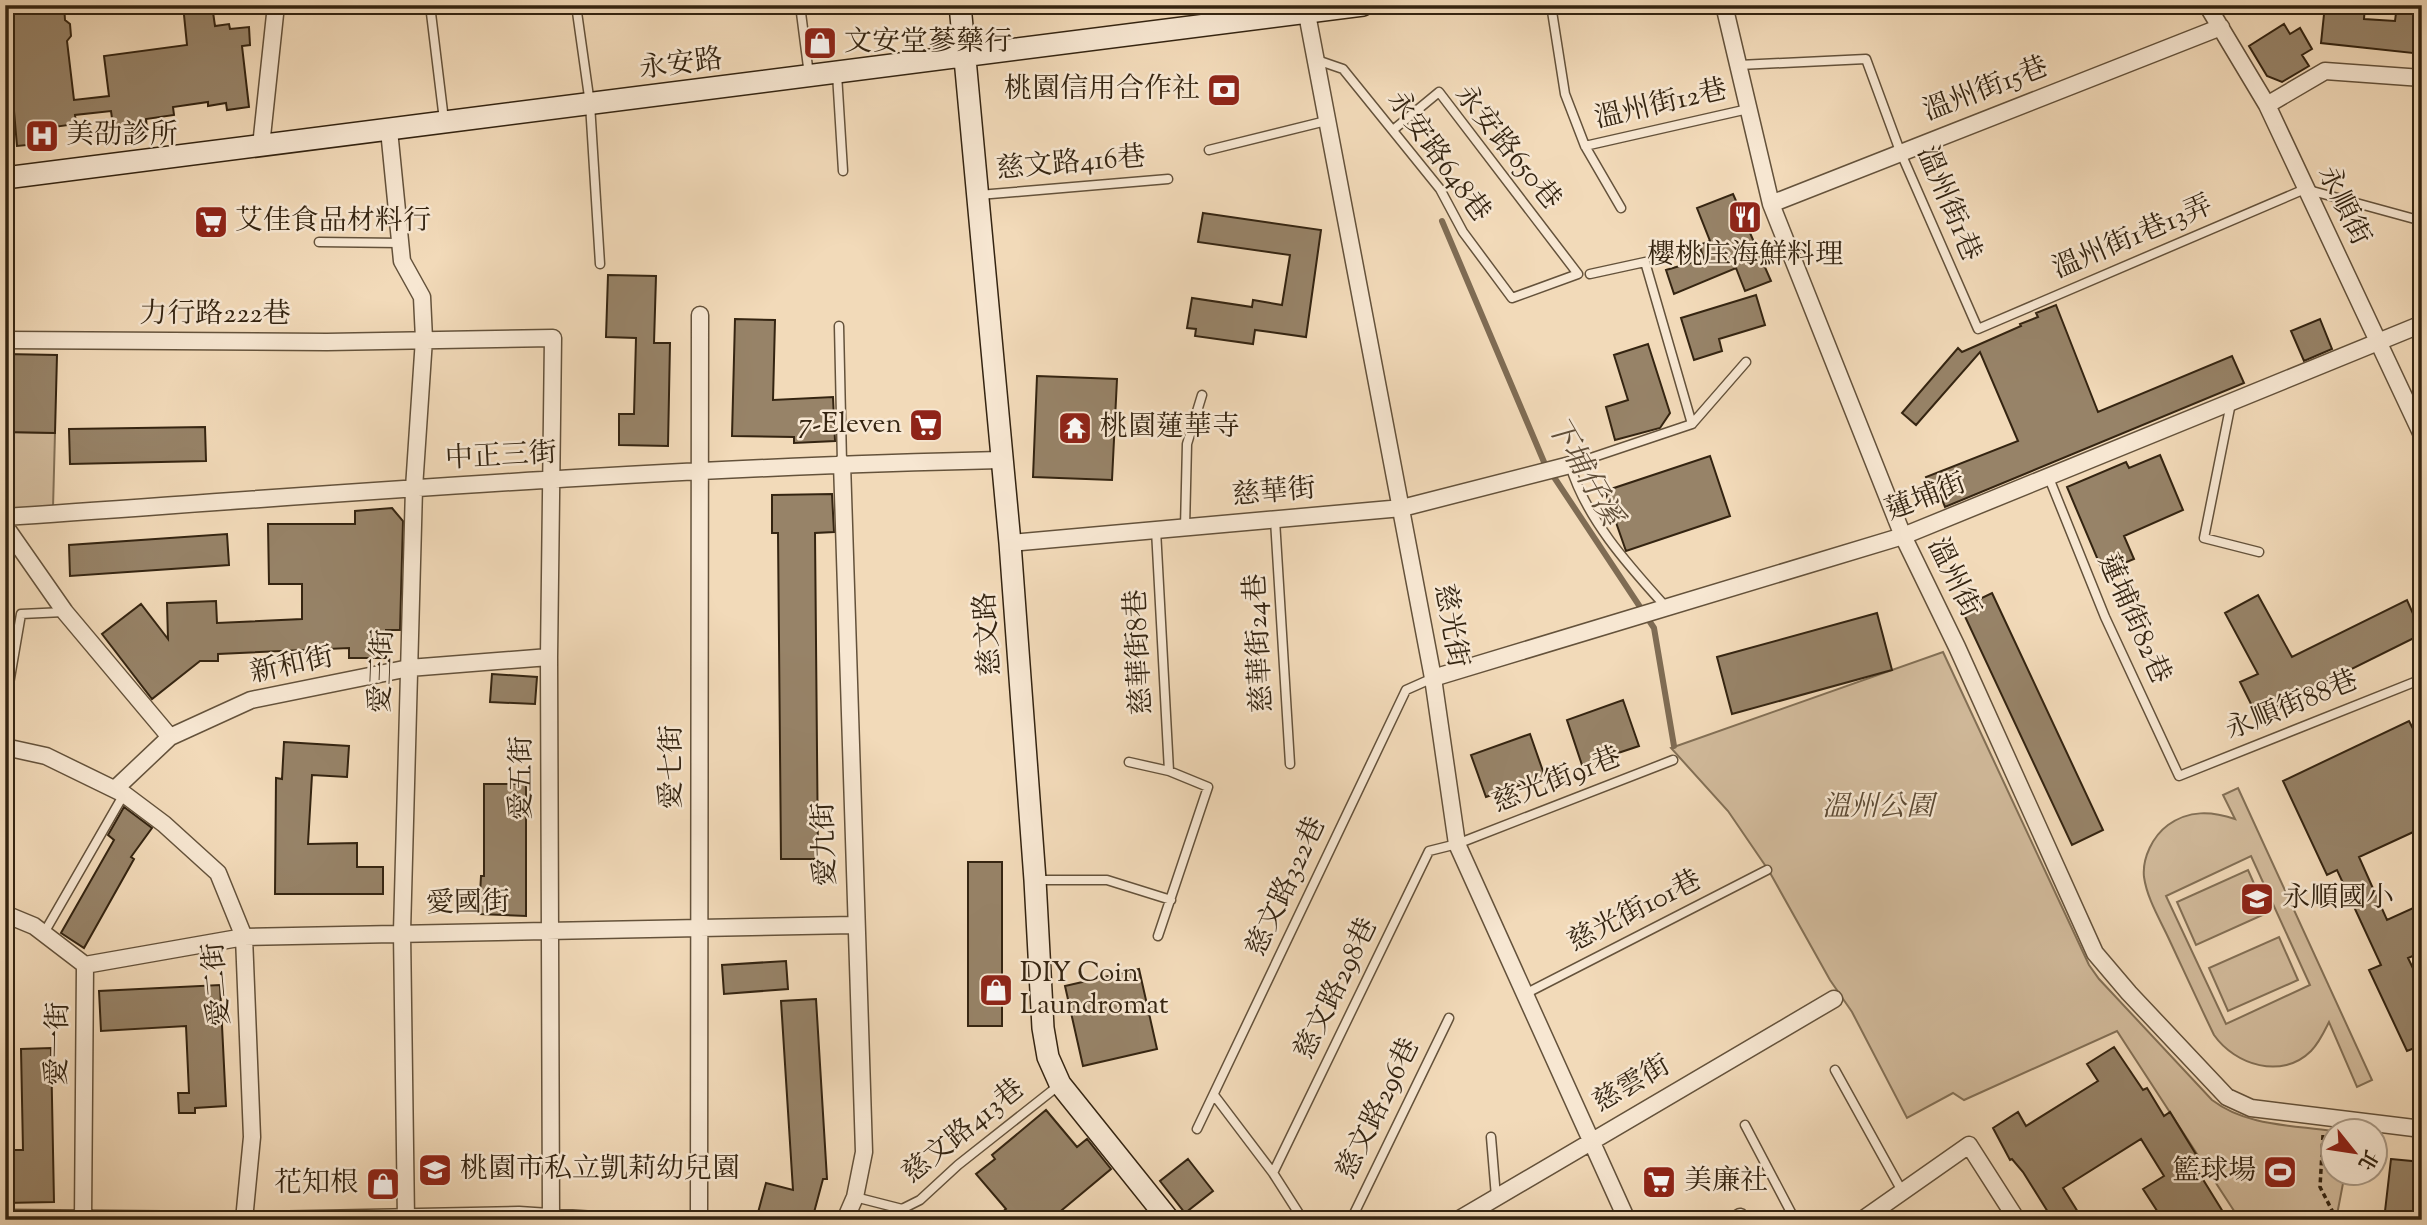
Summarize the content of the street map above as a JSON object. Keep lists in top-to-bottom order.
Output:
{
  "streets": {
    "main road": ["永安路", "慈文路"],
    "street": [
      "溫州街15巷",
      "永順街",
      "力行路222巷",
      "中正三街",
      "慈華街",
      "蓮埔街",
      "溫州街",
      "慈光街",
      "新和街",
      "愛三街",
      "愛七街",
      "愛五街",
      "愛九街",
      "愛國街",
      "愛二街",
      "愛一街",
      "慈雲街"
    ],
    "lane": [
      "溫州街12巷",
      "永安路650巷",
      "永安路648巷",
      "慈文路416巷",
      "溫州街1巷",
      "溫州街1巷13弄",
      "蓮埔街82巷",
      "慈華街24巷",
      "慈華街8巷",
      "永順街88巷",
      "慈光街91巷",
      "慈文路322巷",
      "慈光街101巷",
      "慈文路298巷",
      "慈文路296巷",
      "慈文路413巷"
    ]
  },
  "crossings": [
    ["永安路", "慈光街"],
    ["永安路", "慈文路"],
    ["永安路", "愛三街"],
    ["溫州街15巷", "溫州街1巷"],
    ["溫州街15巷", "永順街"],
    ["溫州街15巷", "溫州街"],
    ["溫州街12巷", "溫州街"],
    ["永安路650巷", "永安路648巷"],
    ["永安路648巷", "慈光街"],
    ["慈文路416巷", "慈文路"],
    ["溫州街1巷", "溫州街1巷13弄"],
    ["溫州街1巷", "溫州街"],
    ["永順街", "溫州街1巷13弄"],
    ["永順街", "蓮埔街"],
    ["力行路222巷", "愛三街"],
    ["力行路222巷", "愛五街"],
    ["中正三街", "慈文路"],
    ["中正三街", "愛三街"],
    ["中正三街", "愛七街"],
    ["中正三街", "愛五街"],
    ["中正三街", "愛九街"],
    ["慈華街", "慈光街"],
    ["慈華街", "慈文路"],
    ["慈華街", "慈華街24巷"],
    ["慈華街", "慈華街8巷"],
    ["蓮埔街", "溫州街"],
    ["蓮埔街", "蓮埔街82巷"],
    ["蓮埔街", "慈光街"],
    ["蓮埔街", "慈文路322巷"],
    ["蓮埔街82巷", "永順街88巷"],
    ["慈光街", "慈光街91巷"],
    ["慈光街", "慈文路322巷"],
    ["慈光街", "慈光街101巷"],
    ["慈光街", "慈文路298巷"],
    ["慈光街", "慈雲街"],
    ["慈文路", "慈文路413巷"],
    ["新和街", "愛三街"],
    ["新和街", "愛五街"],
    ["新和街", "愛二街"],
    ["愛三街", "愛國街"],
    ["愛七街", "愛國街"],
    ["愛五街", "愛國街"],
    ["慈光街91巷", "慈文路298巷"],
    ["愛九街", "愛國街"],
    ["愛九街", "慈文路413巷"],
    ["愛國街", "愛二街"],
    ["愛國街", "愛一街"]
  ],
  "water": ["下埔仔溪"],
  "parks": ["溫州公園"],
  "places": {
    "shop": ["文安堂蔘藥行", "DIY Coin Laundromat", "花知根"],
    "bank": ["桃園信用合作社"],
    "hospital": ["美劭診所"],
    "restaurant": ["櫻桃庒海鮮料理"],
    "supermarket": ["艾佳食品材料行", "7-Eleven", "美廉社"],
    "temple": ["桃園蓮華寺"],
    "school or university": ["永順國小", "桃園市私立凱莉幼兒園"],
    "sports": ["籃球場"]
  },
  "north": "bottom right"
}
